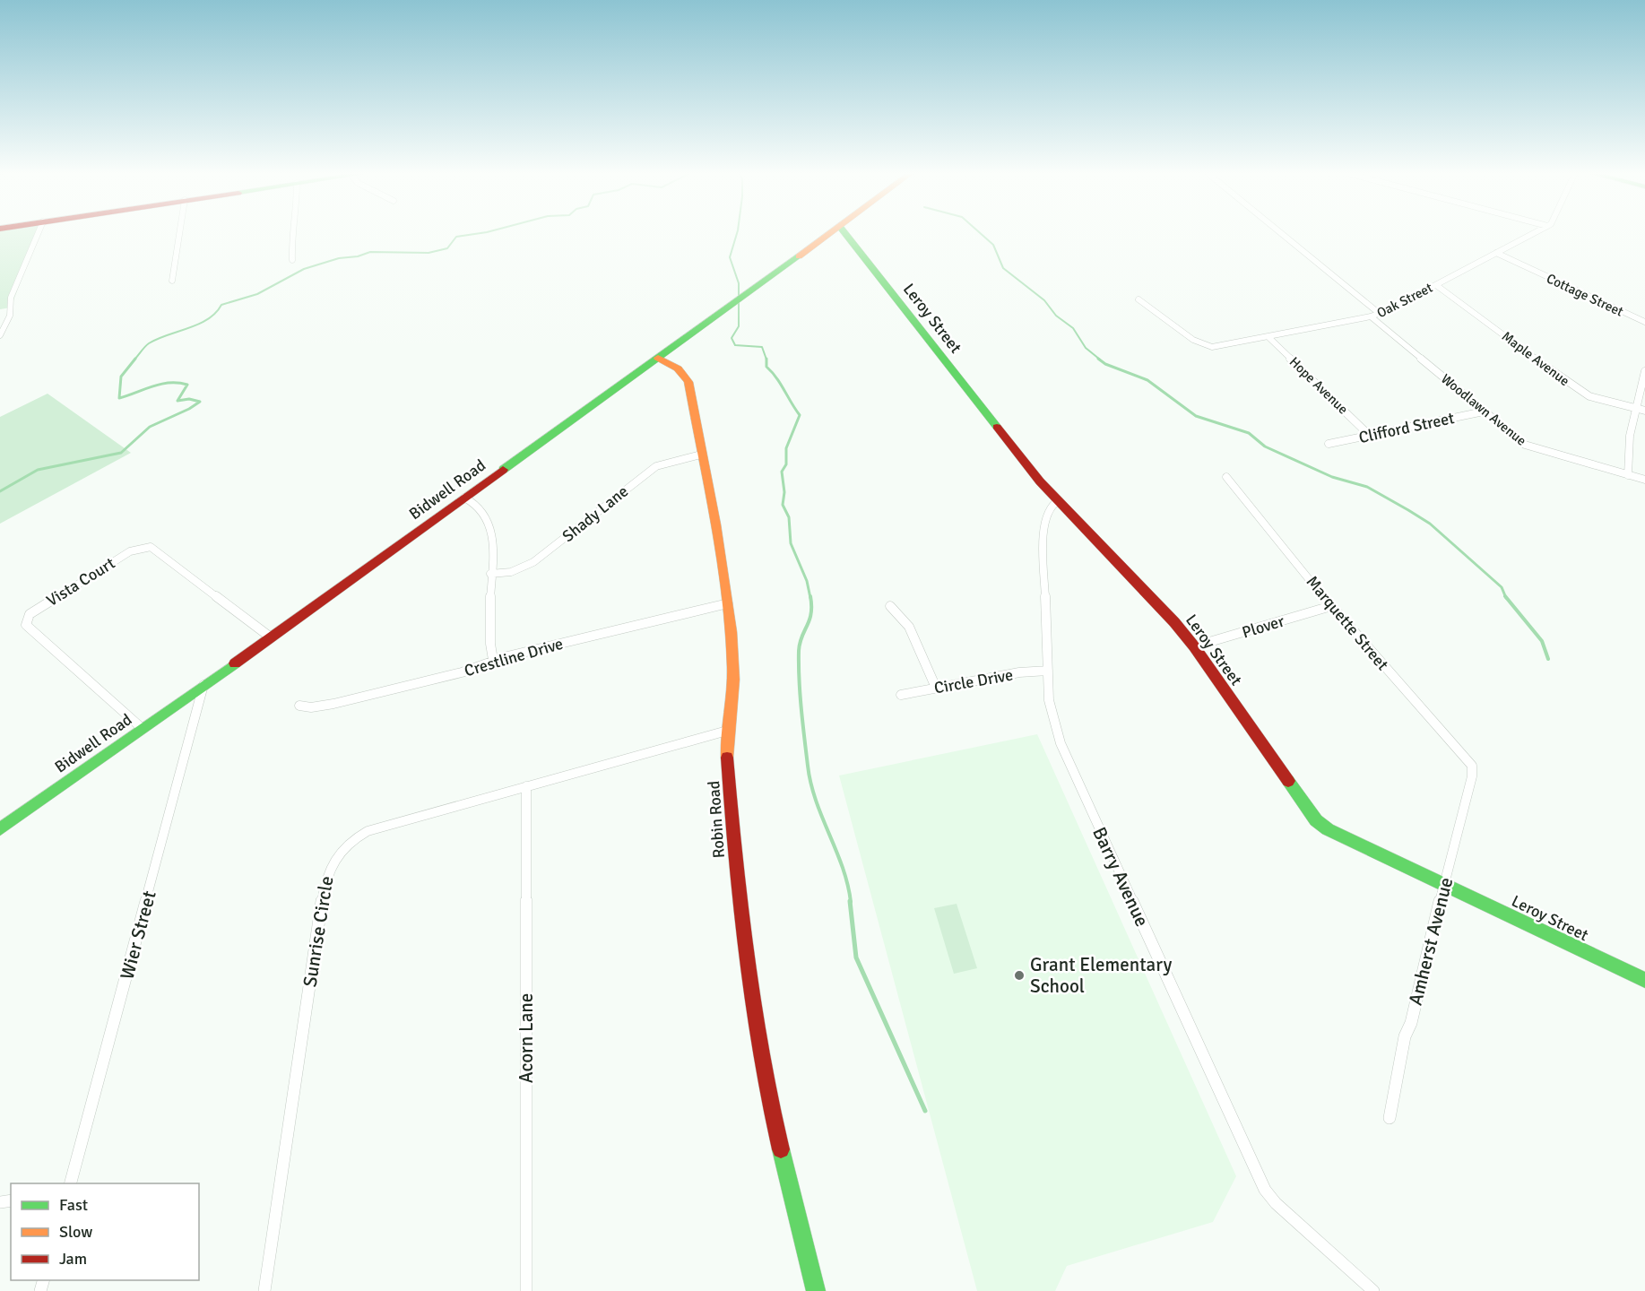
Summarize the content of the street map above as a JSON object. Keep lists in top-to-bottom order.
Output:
{
  "streets": {
    "street": [
      "Cottage Street",
      "Oak Street",
      "Leroy Street",
      "Maple Avenue",
      "Hope Avenue",
      "Woodlawn Avenue",
      "Clifford Street",
      "Bidwell Road",
      "Shady Lane",
      "Vista Court",
      "Marquette Street",
      "Plover",
      "Crestline Drive",
      "Circle Drive",
      "Robin Road",
      "Barry Avenue",
      "Sunrise Circle",
      "Wier Street",
      "Amherst Avenue",
      "Acorn Lane"
    ]
  },
  "crossings": [
    ["Cottage Street", "Oak Street"],
    ["Oak Street", "Maple Avenue"],
    ["Oak Street", "Hope Avenue"],
    ["Oak Street", "Woodlawn Avenue"],
    ["Leroy Street", "Plover"],
    ["Leroy Street", "Barry Avenue"],
    ["Leroy Street", "Amherst Avenue"],
    ["Hope Avenue", "Clifford Street"],
    ["Woodlawn Avenue", "Clifford Street"],
    ["Bidwell Road", "Vista Court"],
    ["Bidwell Road", "Robin Road"],
    ["Bidwell Road", "Wier Street"],
    ["Shady Lane", "Robin Road"],
    ["Marquette Street", "Plover"],
    ["Marquette Street", "Amherst Avenue"],
    ["Crestline Drive", "Robin Road"],
    ["Circle Drive", "Barry Avenue"],
    ["Robin Road", "Sunrise Circle"],
    ["Sunrise Circle", "Acorn Lane"]
  ],
  "places": ["Grant Elementary School"],
  "legend": ["Fast", "Slow", "Jam"]
}
